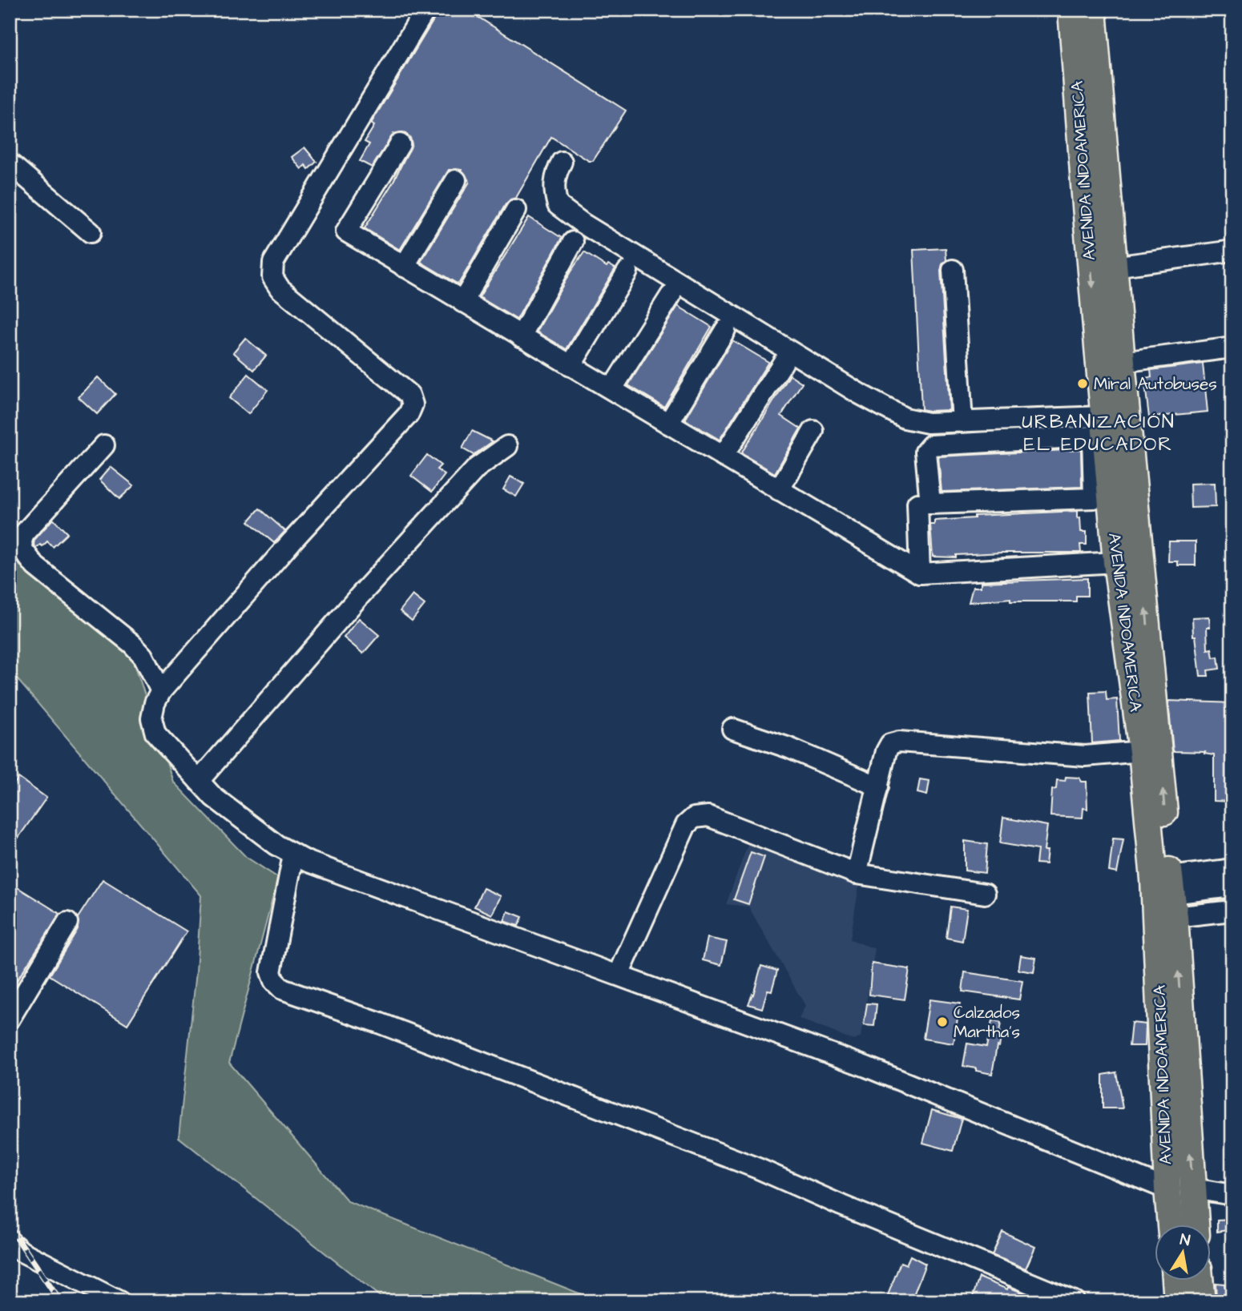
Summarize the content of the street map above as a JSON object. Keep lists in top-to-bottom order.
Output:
{
  "streets": {
    "main road": ["AVENIDA INDOAMERICA"]
  },
  "districts": ["URBANIZACIÓN EL EDUCADOR"],
  "places": ["Miral Autobuses", "Calzados Martha’s"],
  "north": "top"
}
